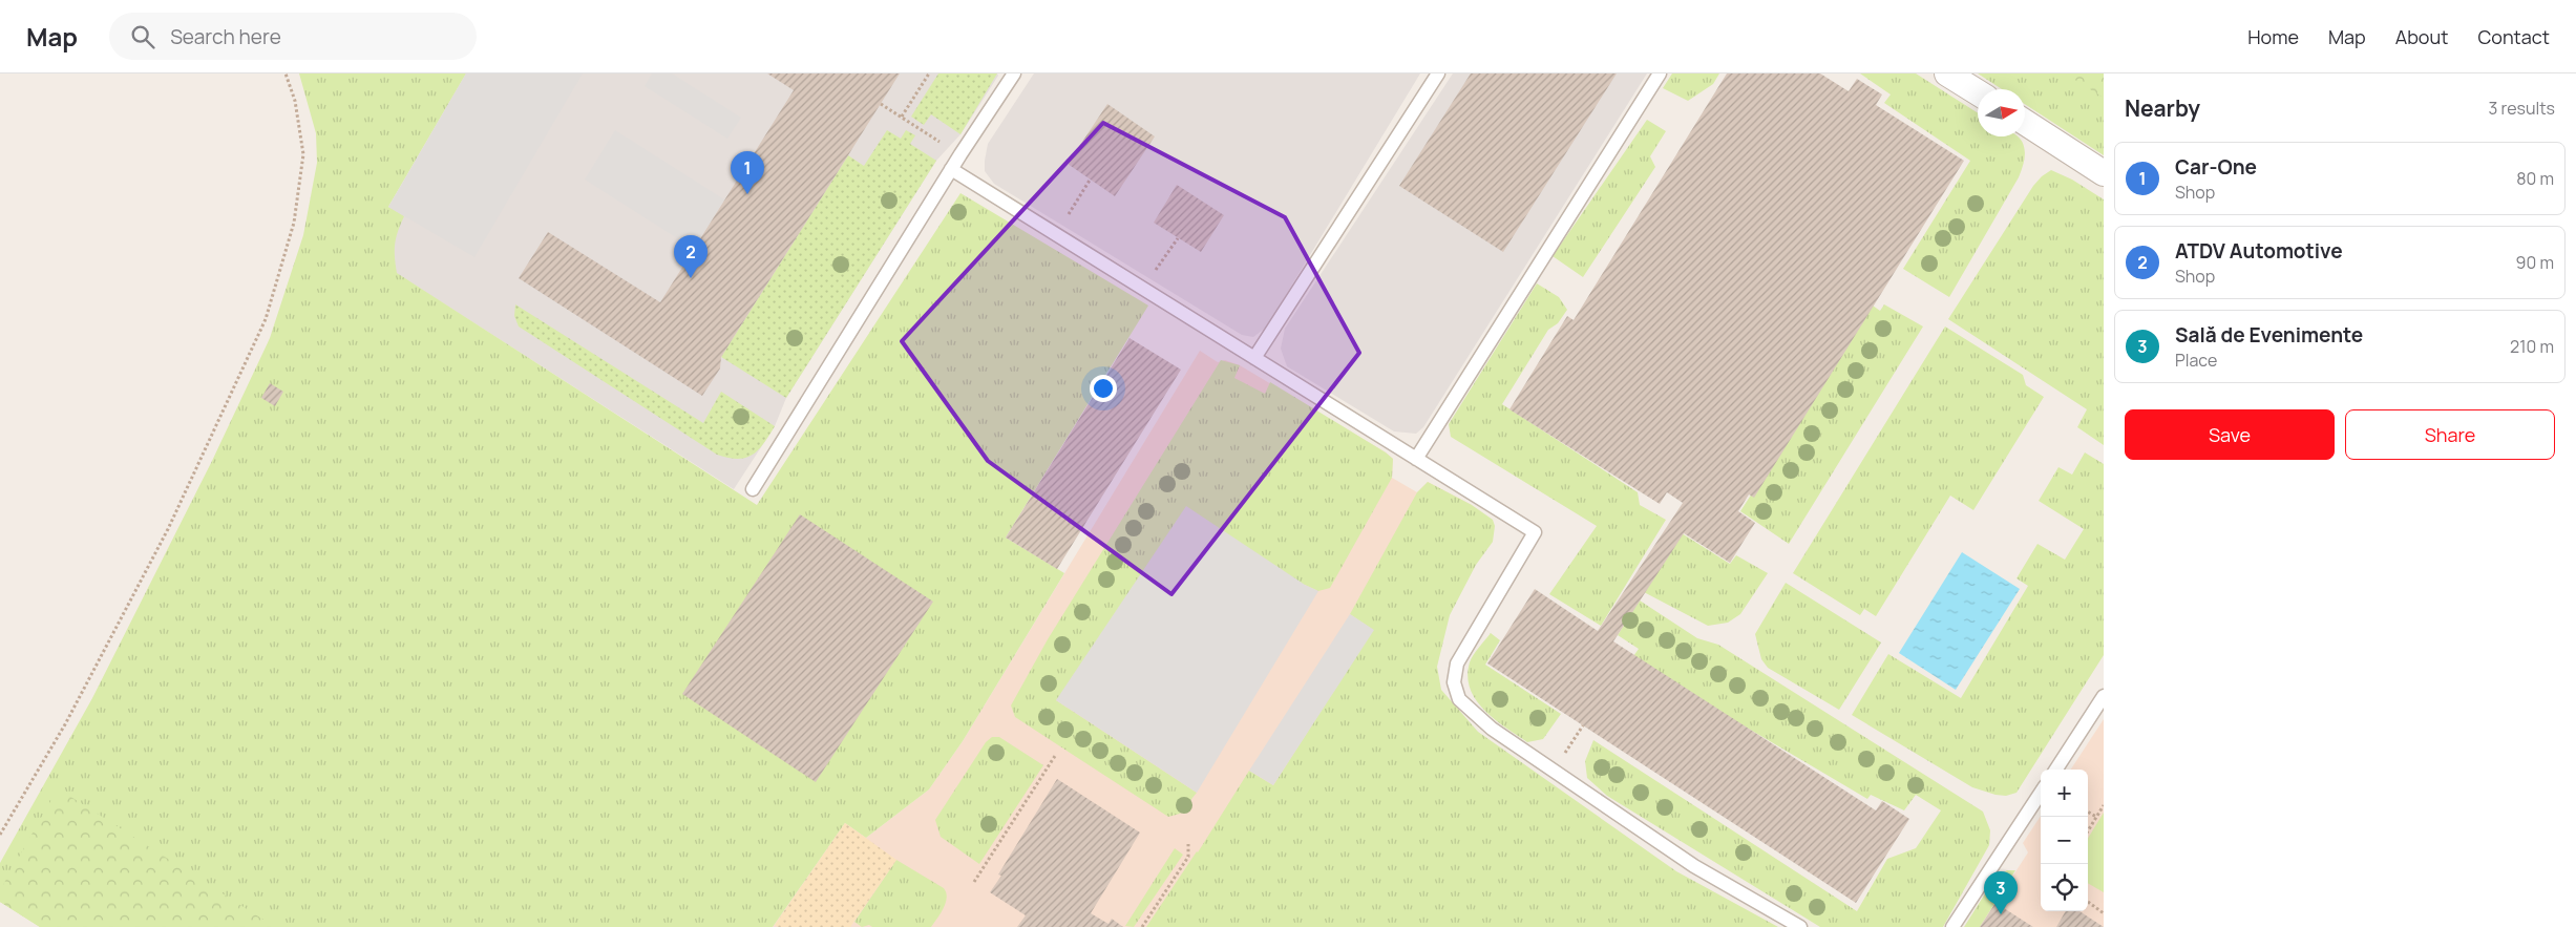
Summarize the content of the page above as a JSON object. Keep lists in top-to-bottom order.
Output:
{
  "north": "right",
  "page": {
    "header": "Map",
    "search": "Search here",
    "nav": [
      "Home",
      "Map",
      "About",
      "Contact"
    ],
    "heading": ["Nearby", "3 results"],
    "list": [
      {
        "mark": "1",
        "name": "Car-One",
        "note": "Shop",
        "value": "80 m"
      },
      {
        "mark": "2",
        "name": "ATDV Automotive",
        "note": "Shop",
        "value": "90 m"
      },
      {
        "mark": "3",
        "name": "Sală de Evenimente",
        "note": "Place",
        "value": "210 m"
      }
    ],
    "pins": ["1", "2", "3"],
    "buttons": ["Save", "Share"],
    "map_buttons": ["+", "−"]
  }
}
